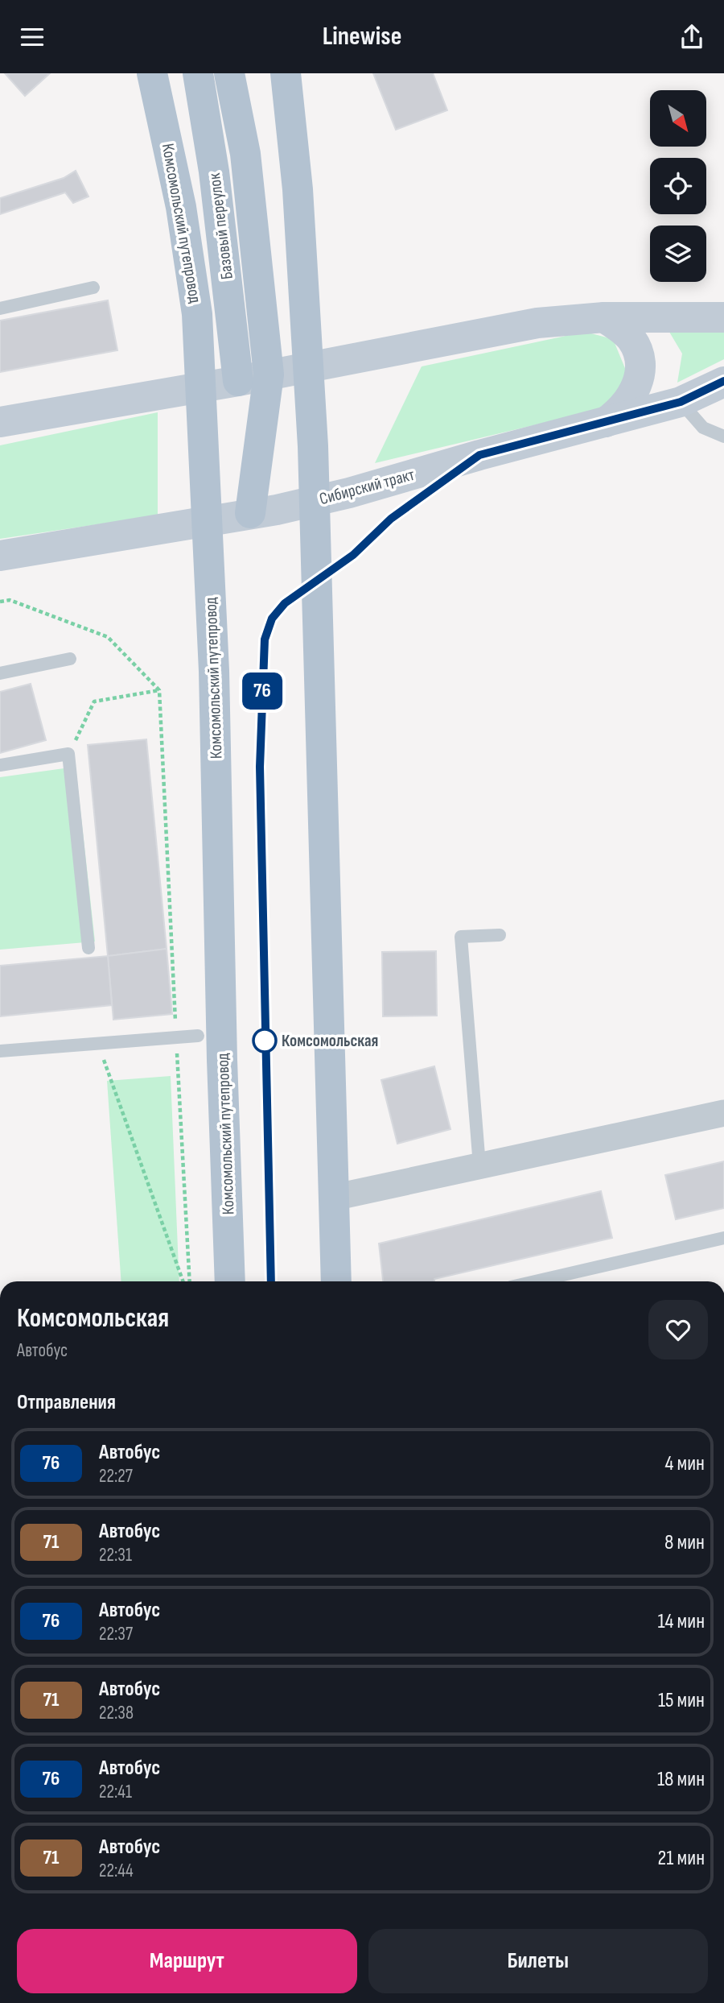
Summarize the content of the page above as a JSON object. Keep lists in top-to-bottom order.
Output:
{
  "streets": {
    "main road": ["Комсомольский путепровод", "Базовый переулок", "Сибирский тракт"]
  },
  "places": ["Комсомольская"],
  "lines": ["bus line 76"],
  "north": "bottom right",
  "page": {
    "header": "Linewise",
    "on_map": "76",
    "heading": [
      ["Комсомольская", "Автобус"],
      "Отправления"
    ],
    "list": [
      {
        "mark": "76",
        "name": "Автобус",
        "note": "22:27",
        "value": "4 мин"
      },
      {
        "mark": "71",
        "name": "Автобус",
        "note": "22:31",
        "value": "8 мин"
      },
      {
        "mark": "76",
        "name": "Автобус",
        "note": "22:37",
        "value": "14 мин"
      },
      {
        "mark": "71",
        "name": "Автобус",
        "note": "22:38",
        "value": "15 мин"
      },
      {
        "mark": "76",
        "name": "Автобус",
        "note": "22:41",
        "value": "18 мин"
      },
      {
        "mark": "71",
        "name": "Автобус",
        "note": "22:44",
        "value": "21 мин"
      }
    ],
    "buttons": ["Маршрут", "Билеты"]
  }
}
